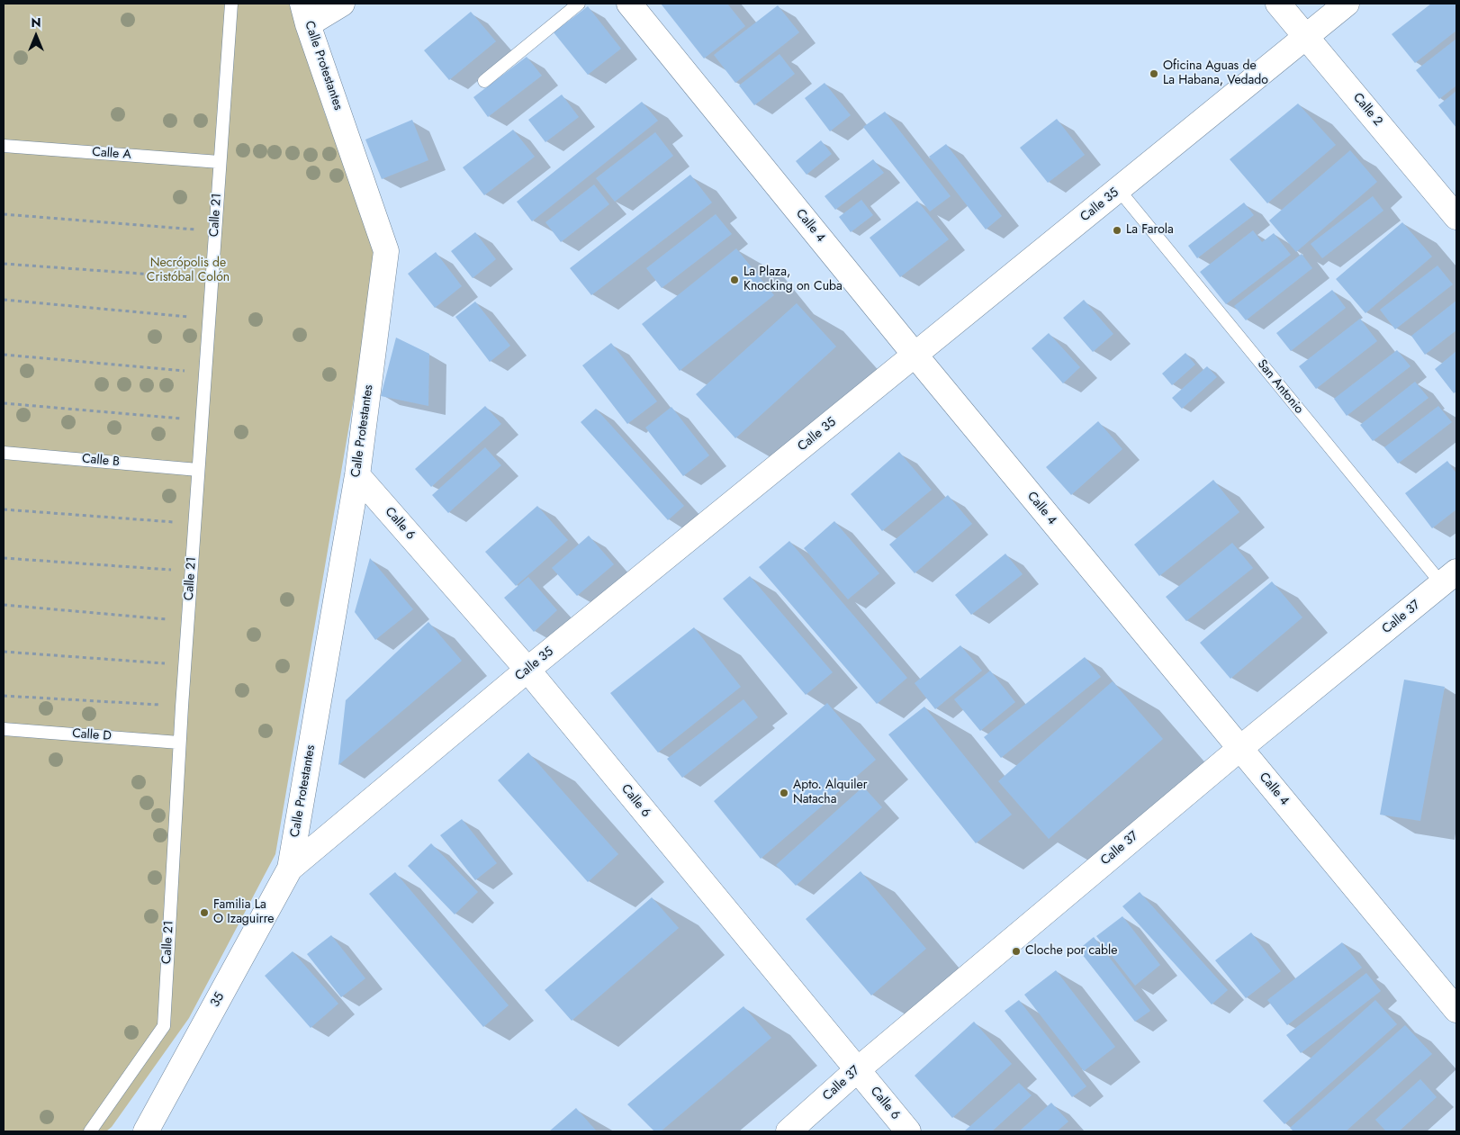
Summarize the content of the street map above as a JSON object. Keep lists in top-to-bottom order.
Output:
{
  "streets": {
    "street": [
      "Calle Protestantes",
      "Calle 2",
      "Calle 35",
      "Calle 4",
      "Calle 6",
      "Calle 37",
      "35"
    ],
    "lane": [
      "Calle A",
      "Calle 21",
      "San Antonio",
      "Calle B",
      "Calle D"
    ]
  },
  "crossings": [
    ["Calle Protestantes", "Calle 35"],
    ["Calle Protestantes", "Calle 6"],
    ["Calle Protestantes", "35"],
    ["Calle 2", "Calle 35"],
    ["Calle A", "Calle 21"],
    ["Calle 35", "Calle 4"],
    ["Calle 35", "San Antonio"],
    ["Calle 35", "Calle 6"],
    ["Calle 35", "35"],
    ["Calle 21", "Calle B"],
    ["Calle 21", "Calle D"],
    ["Calle 4", "Calle 37"],
    ["San Antonio", "Calle 37"],
    ["Calle 6", "Calle 37"]
  ],
  "parks": ["Necrópolis de Cristóbal Colón"],
  "places": [
    "Oficina Aguas de La Habana, Vedado",
    "La Farola",
    "La Plaza, Knocking on Cuba",
    "Apto. Alquiler Natacha",
    "Familia La O Izaguirre",
    "Cloche por cable"
  ],
  "north": "top"
}
